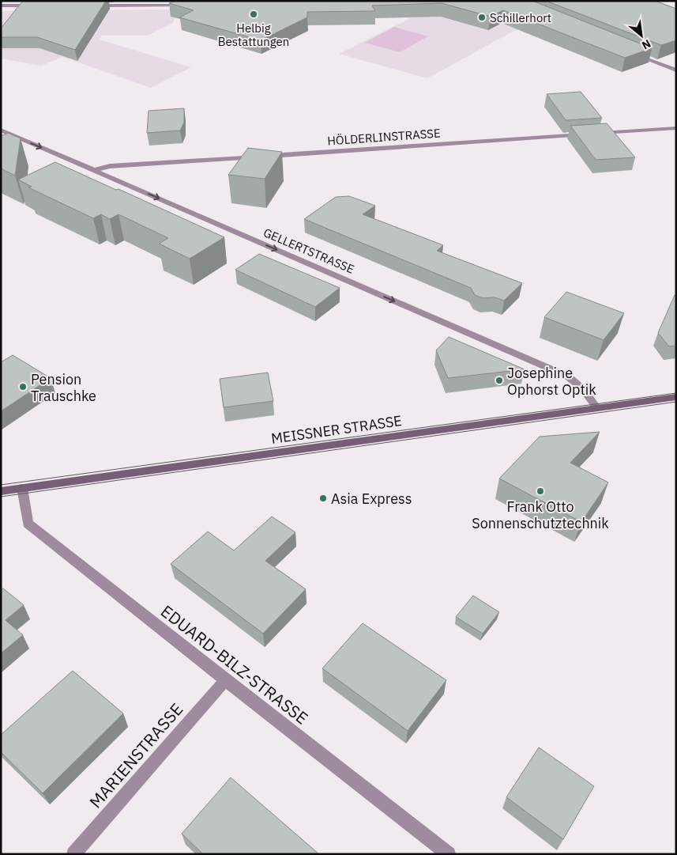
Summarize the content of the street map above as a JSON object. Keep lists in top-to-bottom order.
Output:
{
  "streets": {
    "main road": ["MEISSNER STRASSE"],
    "street": [
      "HÖLDERLINSTRASSE",
      "GELLERTSTRASSE",
      "EDUARD-BILZ-STRASSE",
      "MARIENSTRASSE"
    ]
  },
  "crossings": [
    ["HÖLDERLINSTRASSE", "GELLERTSTRASSE"],
    ["GELLERTSTRASSE", "MEISSNER STRASSE"],
    ["MEISSNER STRASSE", "EDUARD-BILZ-STRASSE"],
    ["EDUARD-BILZ-STRASSE", "MARIENSTRASSE"]
  ],
  "one_way": ["GELLERTSTRASSE"],
  "places": [
    "Helbig Bestattungen",
    "Schillerhort",
    "Josephine Ophorst Optik",
    "Pension Trauschke",
    "Frank Otto Sonnenschutztechnik",
    "Asia Express"
  ],
  "north": "bottom right"
}
